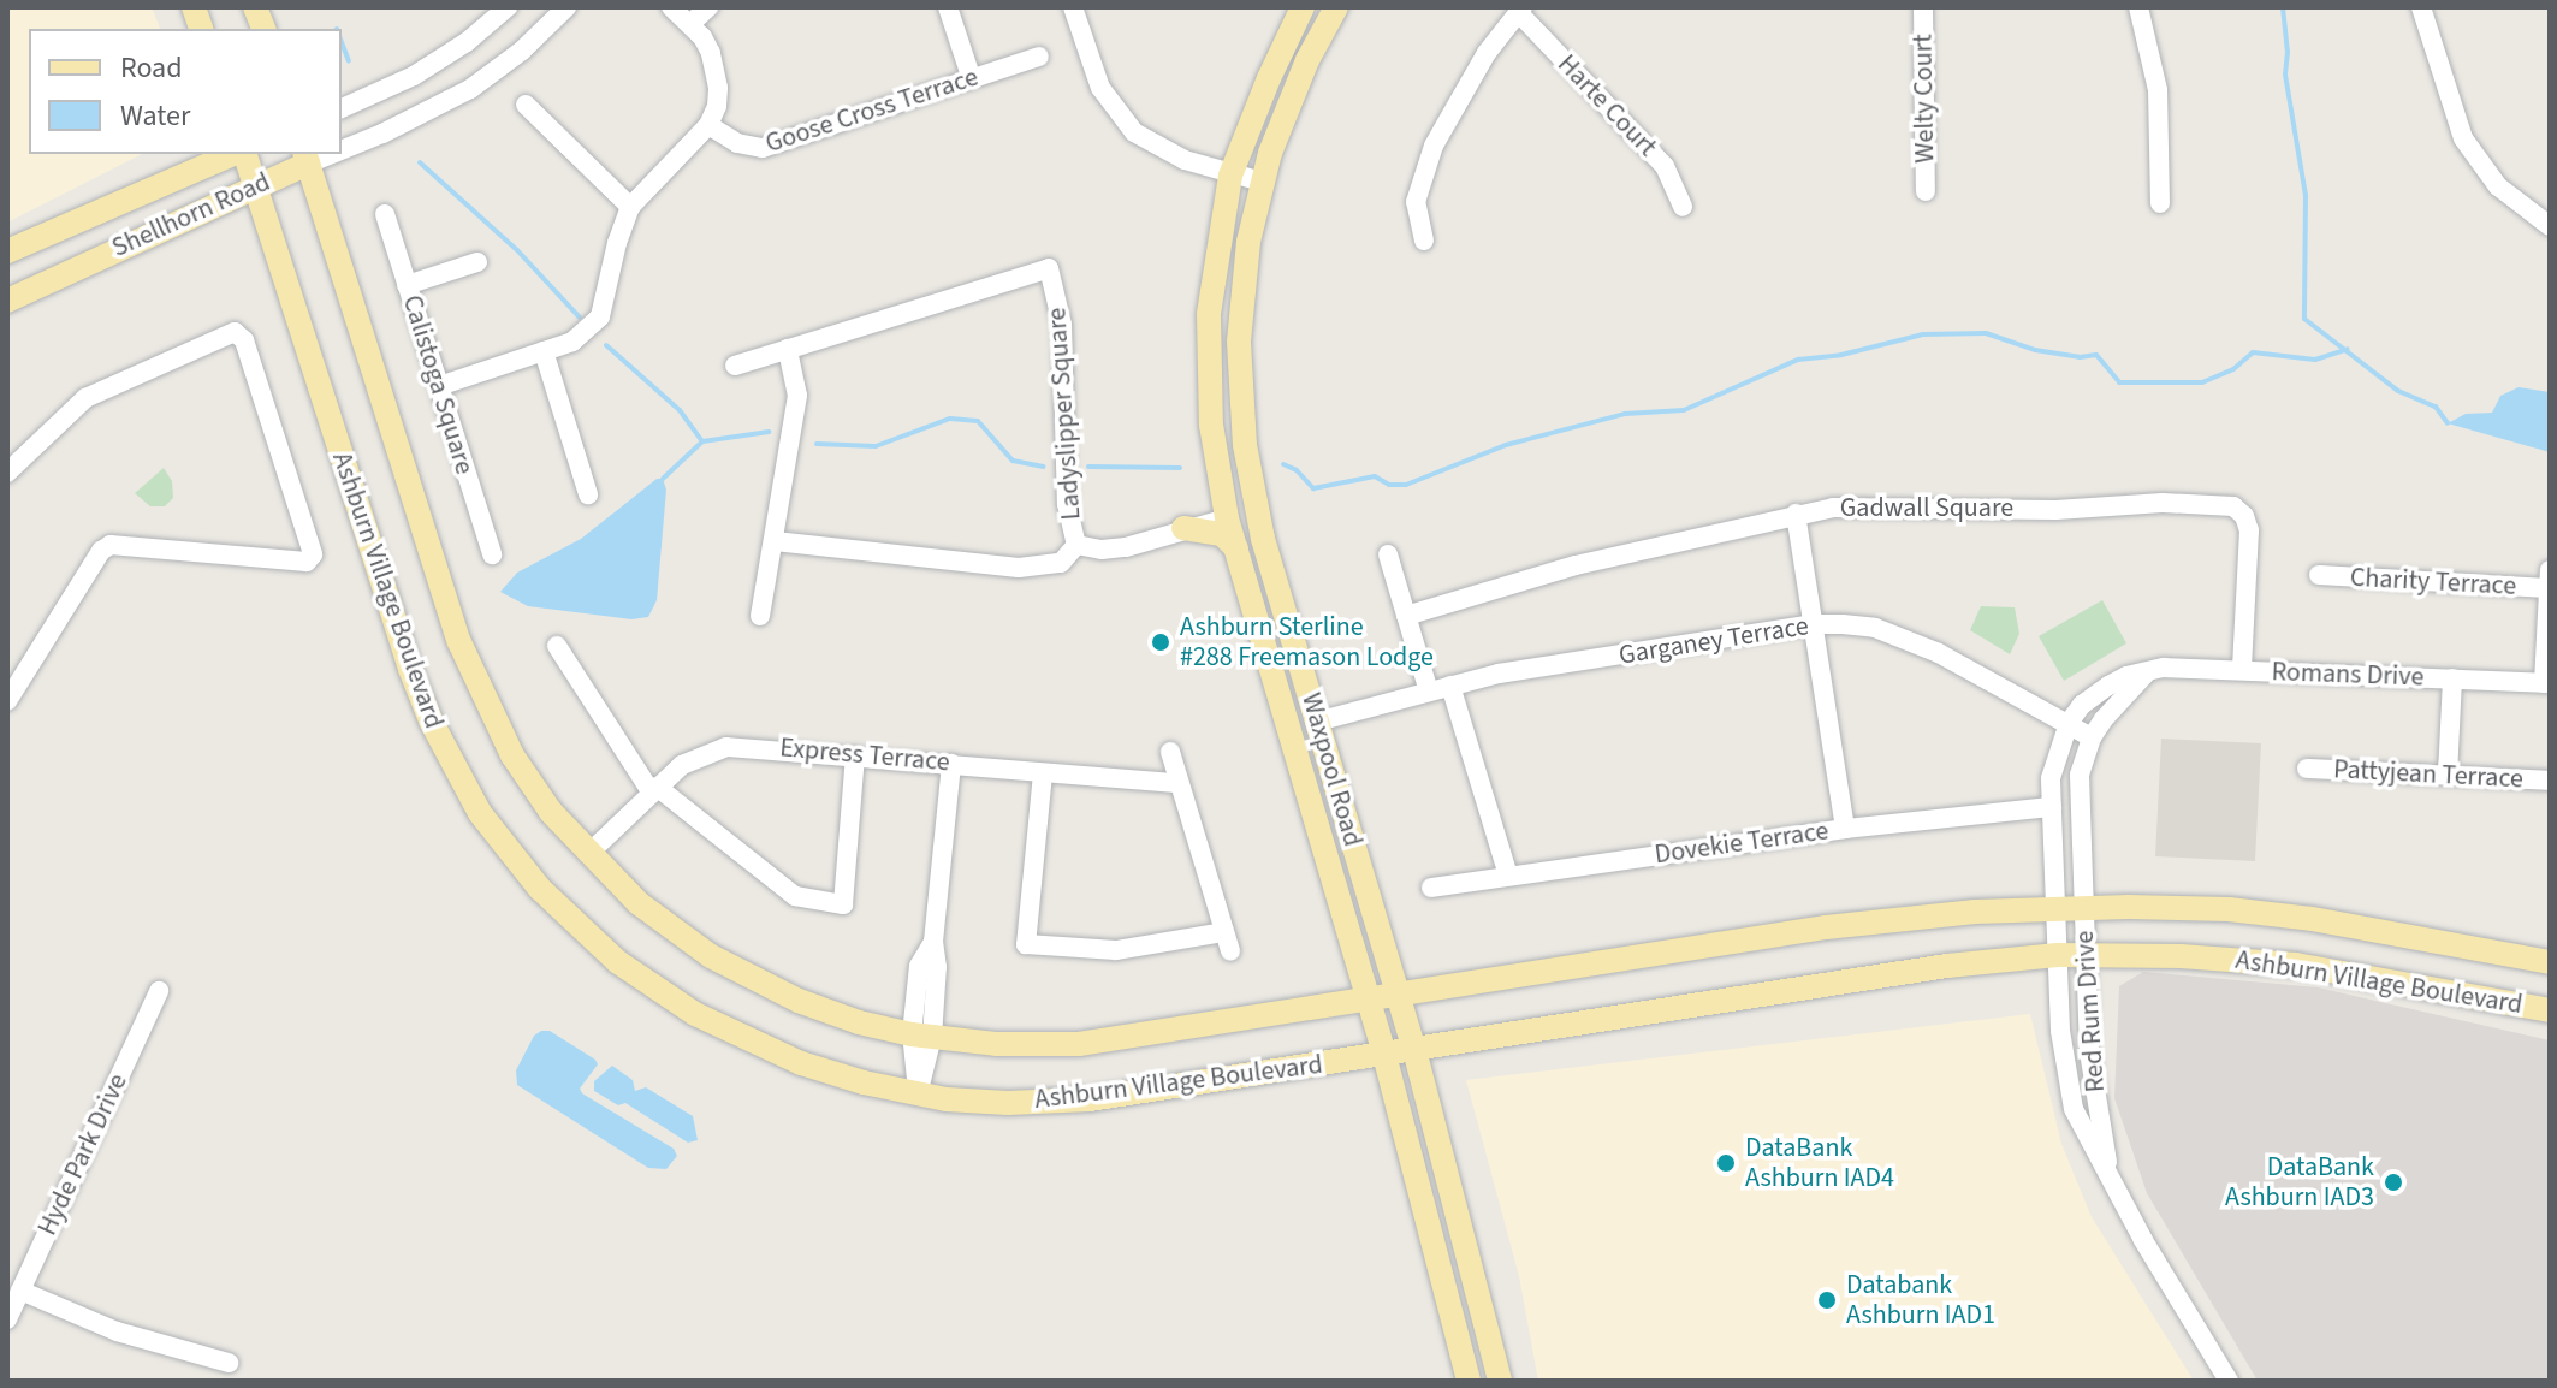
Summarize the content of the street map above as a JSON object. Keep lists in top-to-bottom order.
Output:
{
  "streets": {
    "main road": ["Shellhorn Road", "Ashburn Village Boulevard", "Waxpool Road"],
    "street": [
      "Welty Court",
      "Harte Court",
      "Goose Cross Terrace",
      "Calistoga Square",
      "Ladyslipper Square",
      "Gadwall Square",
      "Charity Terrace",
      "Garganey Terrace",
      "Romans Drive",
      "Express Terrace",
      "Pattyjean Terrace",
      "Dovekie Terrace",
      "Red Rum Drive",
      "Hyde Park Drive"
    ]
  },
  "crossings": [
    ["Shellhorn Road", "Ashburn Village Boulevard"],
    ["Ladyslipper Square", "Waxpool Road"],
    ["Gadwall Square", "Romans Drive"],
    ["Ashburn Village Boulevard", "Romans Drive"],
    ["Ashburn Village Boulevard", "Express Terrace"],
    ["Ashburn Village Boulevard", "Waxpool Road"],
    ["Ashburn Village Boulevard", "Red Rum Drive"],
    ["Garganey Terrace", "Romans Drive"],
    ["Garganey Terrace", "Waxpool Road"],
    ["Romans Drive", "Dovekie Terrace"],
    ["Romans Drive", "Red Rum Drive"]
  ],
  "places": [
    "Ashburn Sterline #288 Freemason Lodge",
    "DataBank Ashburn IAD4",
    "DataBank Ashburn IAD3",
    "Databank Ashburn IAD1"
  ],
  "legend": ["Road", "Water"]
}
